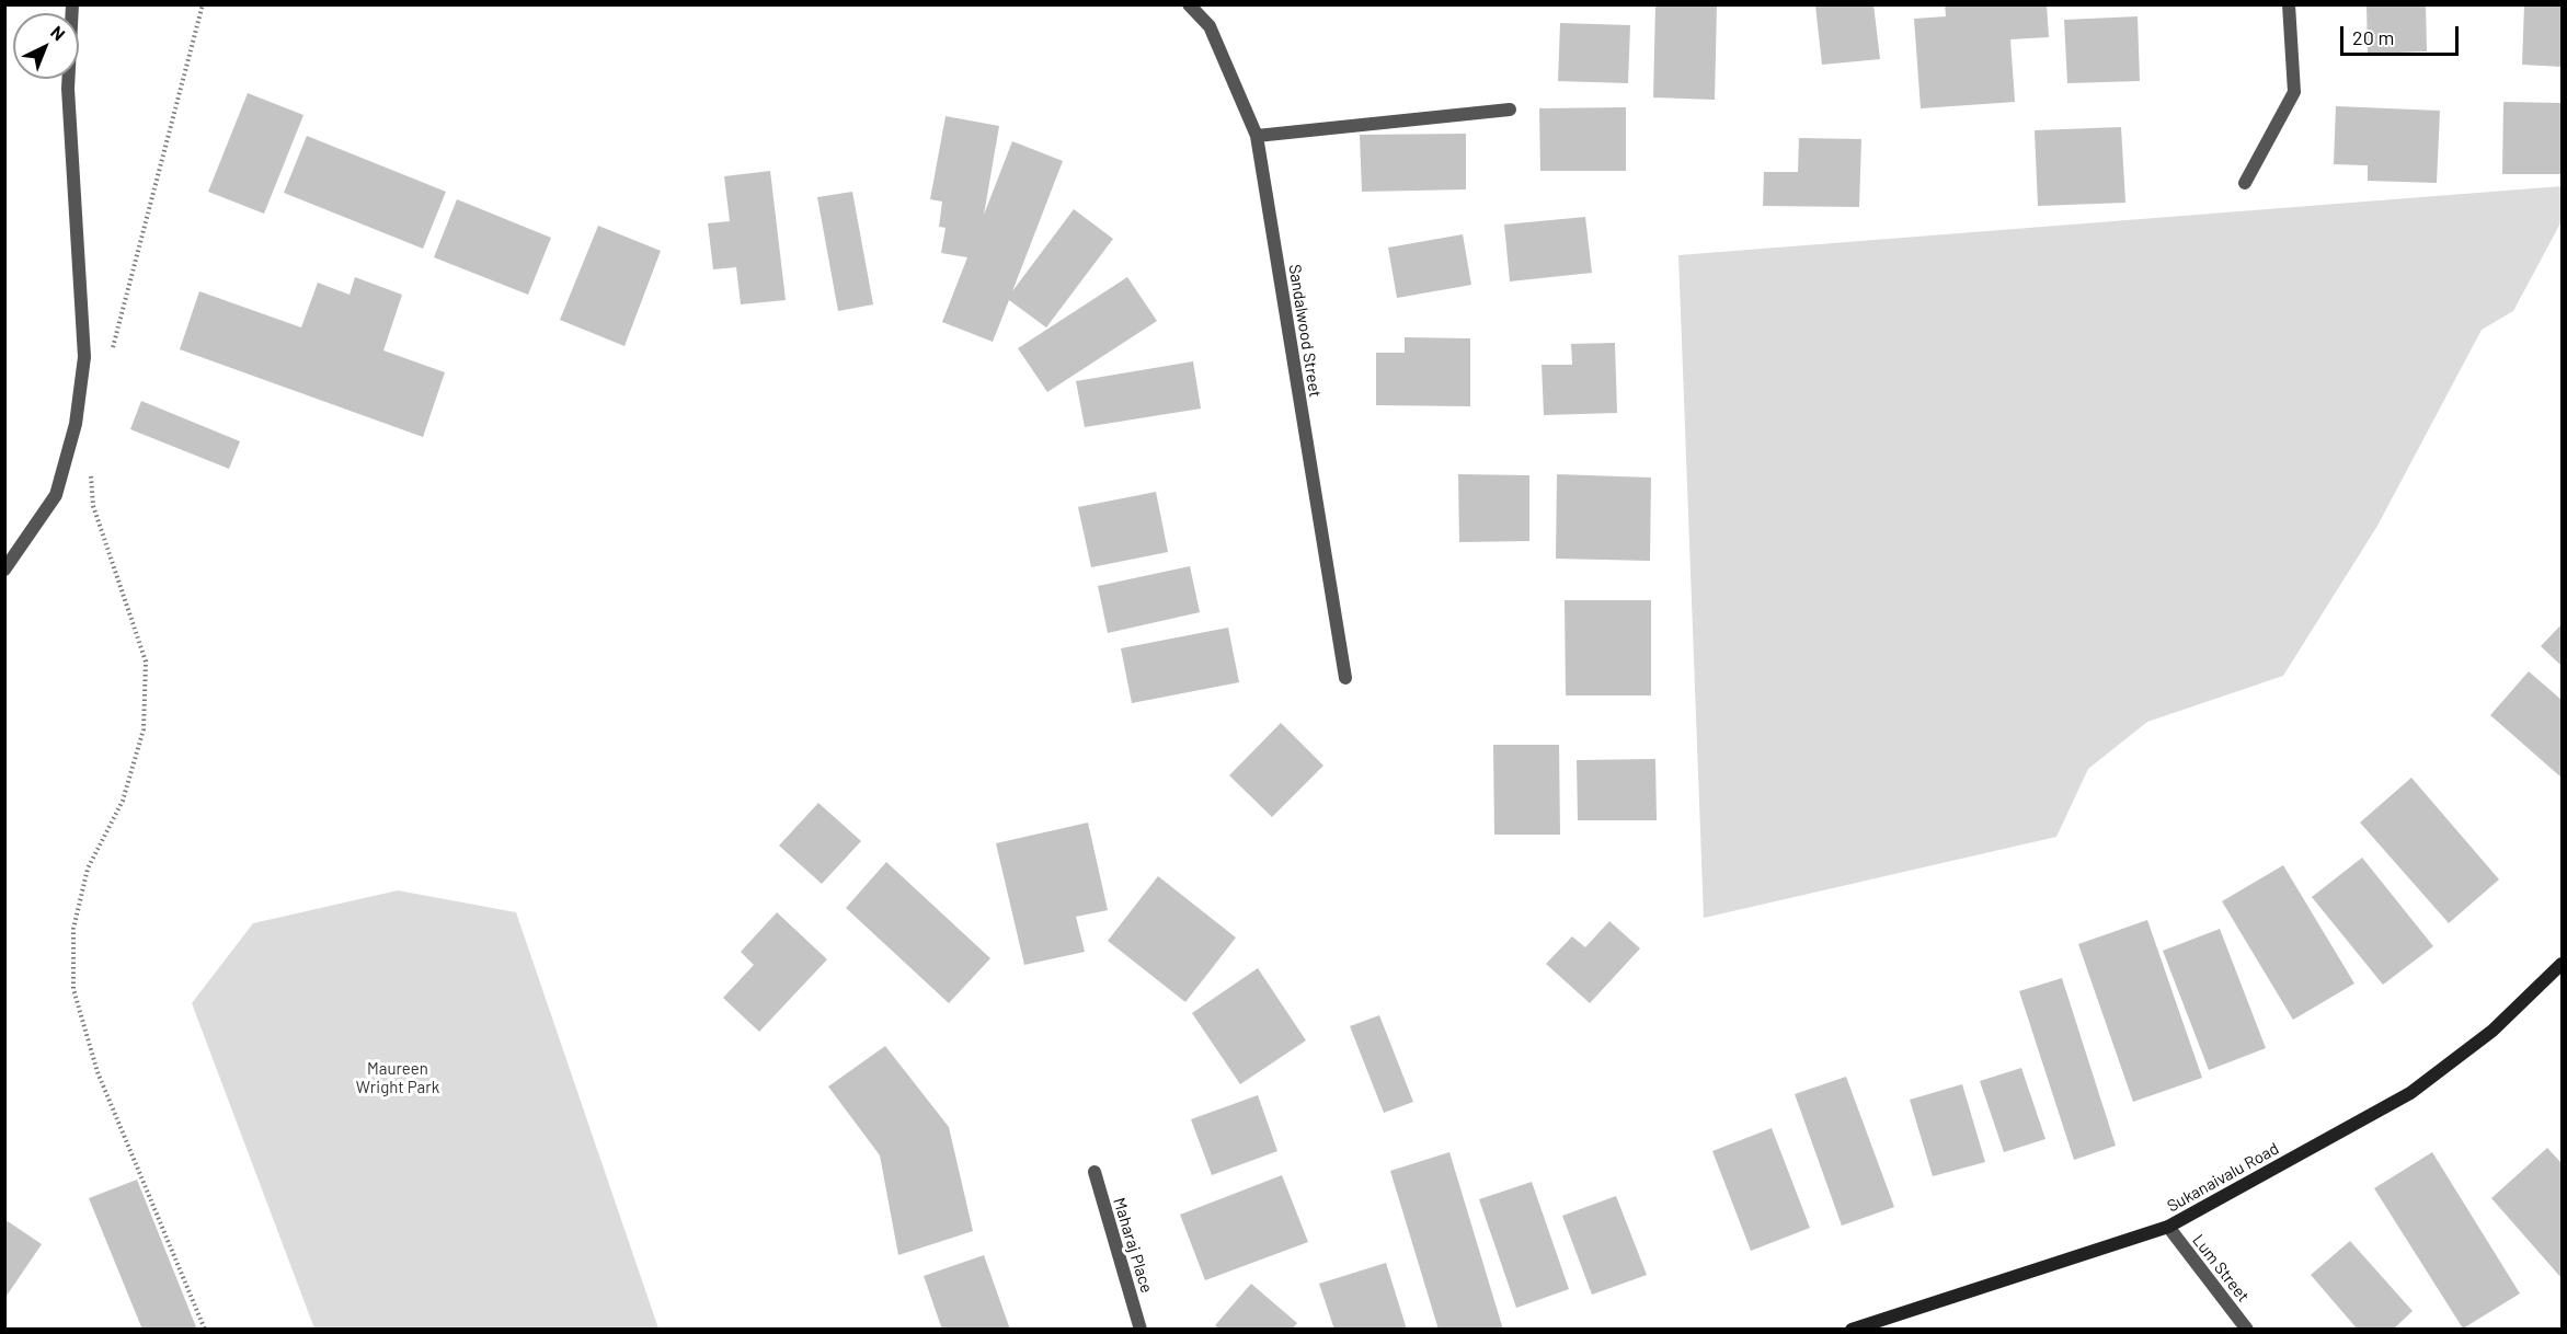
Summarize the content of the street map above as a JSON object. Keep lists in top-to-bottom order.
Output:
{
  "streets": {
    "main road": ["Sukanaivalu Road"],
    "street": ["Sandalwood Street", "Maharaj Place", "Lum Street"]
  },
  "crossings": [
    ["Sukanaivalu Road", "Lum Street"]
  ],
  "parks": ["Maureen Wright Park"],
  "scale_bar": "20 m",
  "north": "top right"
}
